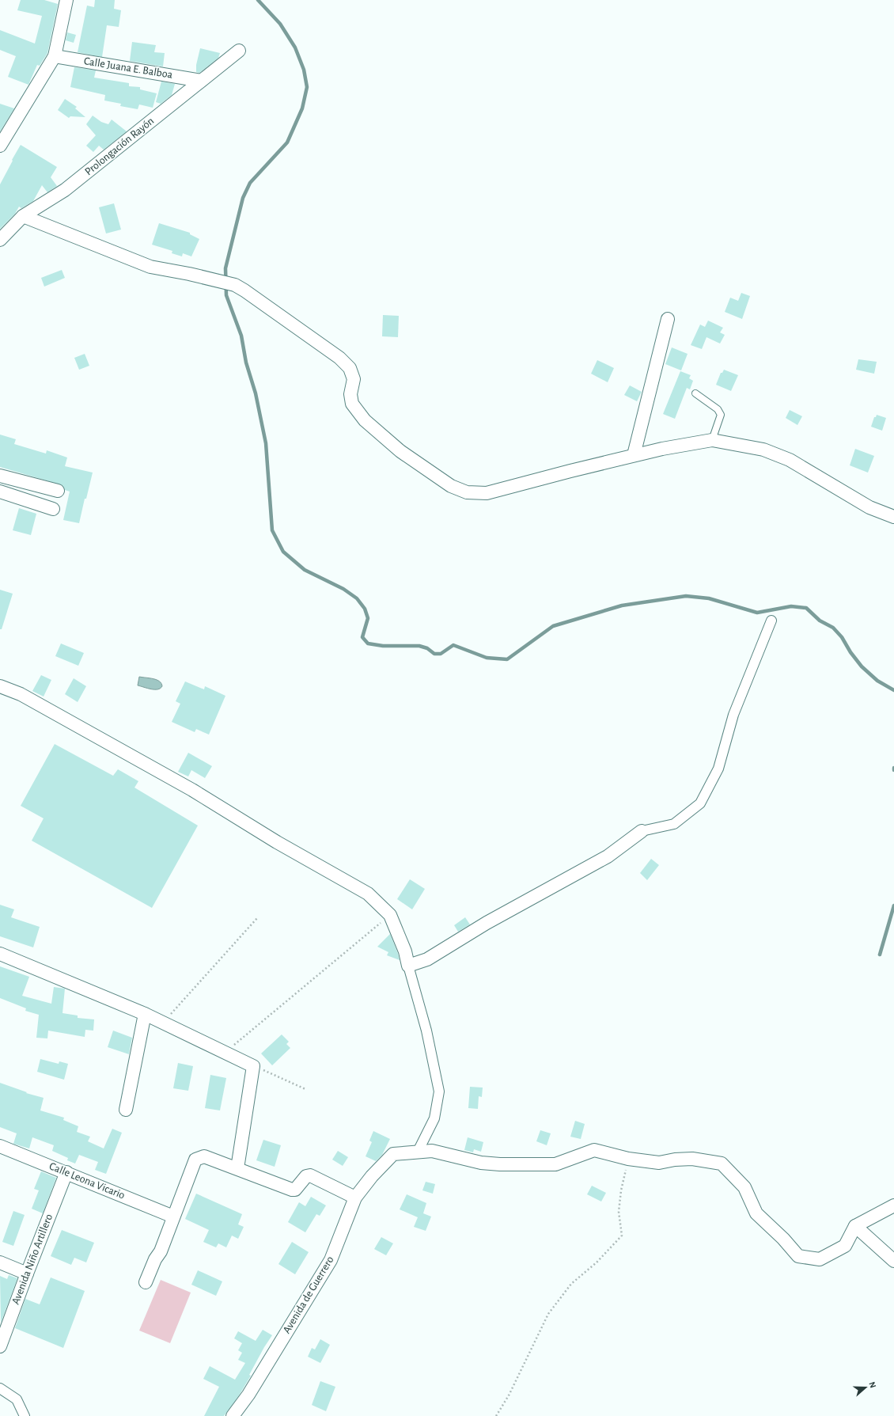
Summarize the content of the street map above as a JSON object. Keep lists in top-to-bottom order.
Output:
{
  "streets": {
    "street": [
      "Calle Juana E. Balboa",
      "Prolongación Rayón",
      "Calle Leona Vicario",
      "Avenida Niño Artillero",
      "Avenida de Guerrero"
    ]
  },
  "crossings": [
    ["Calle Juana E. Balboa", "Prolongación Rayón"],
    ["Calle Leona Vicario", "Avenida Niño Artillero"]
  ],
  "north": "right"
}
